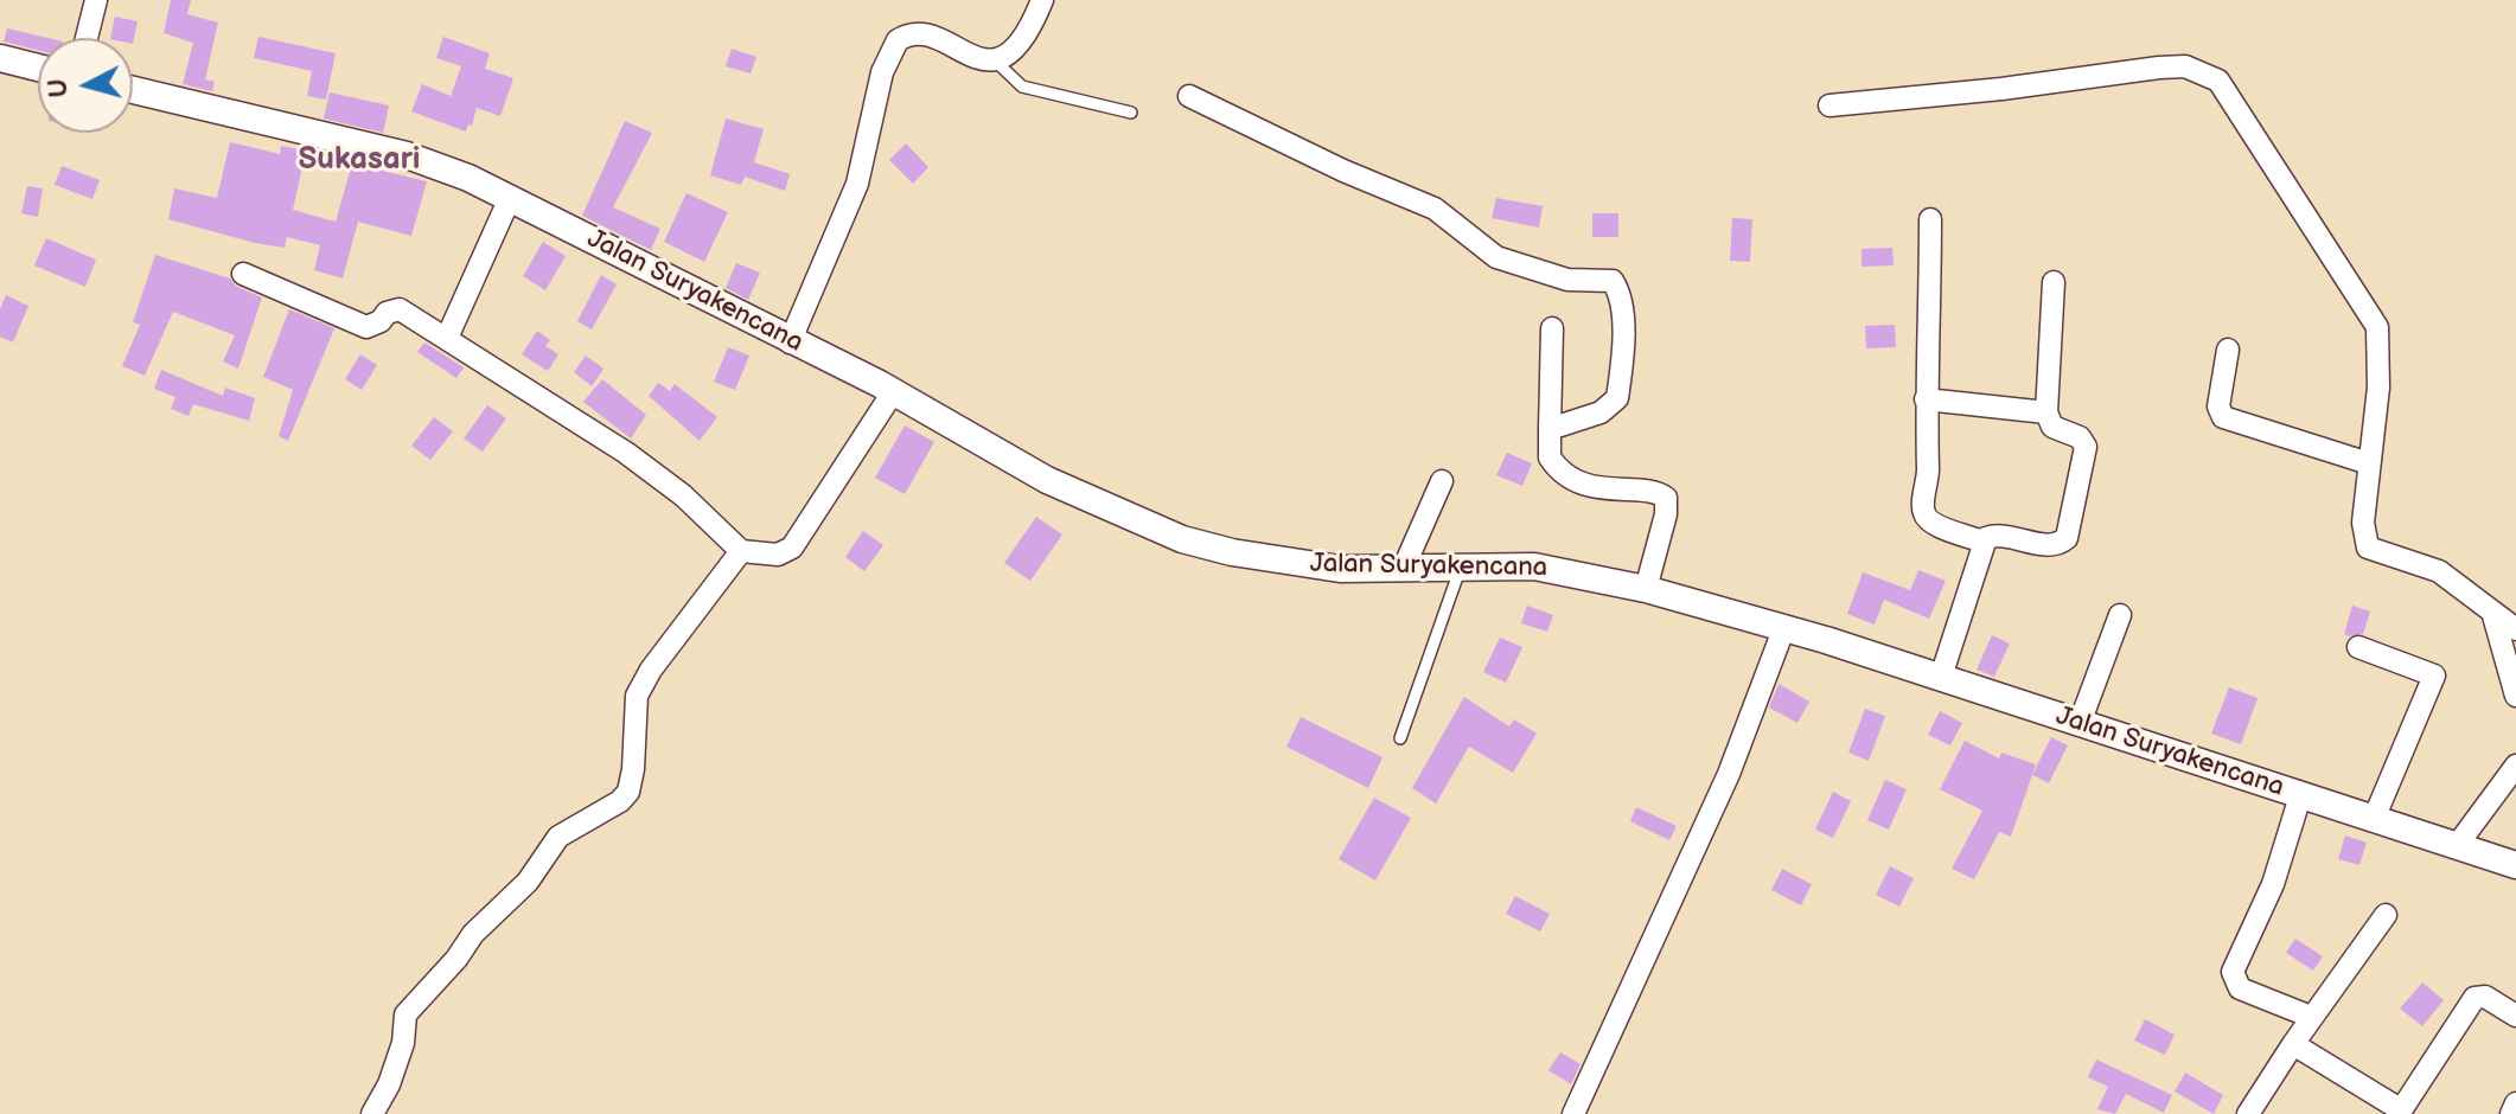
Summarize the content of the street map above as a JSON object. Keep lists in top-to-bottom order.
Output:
{
  "streets": {
    "street": ["Jalan Suryakencana"]
  },
  "districts": ["Sukasari"],
  "north": "left"
}
